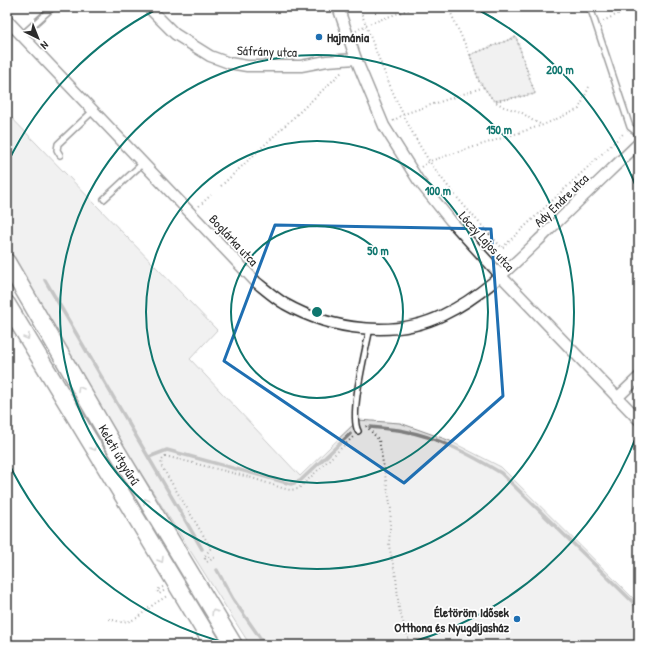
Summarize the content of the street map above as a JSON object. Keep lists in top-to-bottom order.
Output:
{
  "streets": {
    "main road": ["Keleti útgyűrű"],
    "street": [
      "Sáfrány utca",
      "Ady Endre utca",
      "Boglárka utca",
      "Lóczy Lajos utca"
    ]
  },
  "crossings": [
    ["Sáfrány utca", "Lóczy Lajos utca"],
    ["Ady Endre utca", "Boglárka utca"],
    ["Ady Endre utca", "Lóczy Lajos utca"],
    ["Boglárka utca", "Lóczy Lajos utca"]
  ],
  "places": ["Hajmánia", "Életöröm Idősek Otthona és Nyugdíjasház"],
  "north": "bottom right",
  "rings": [
    "200 m",
    "150 m",
    "100 m",
    "50 m"
  ]
}
